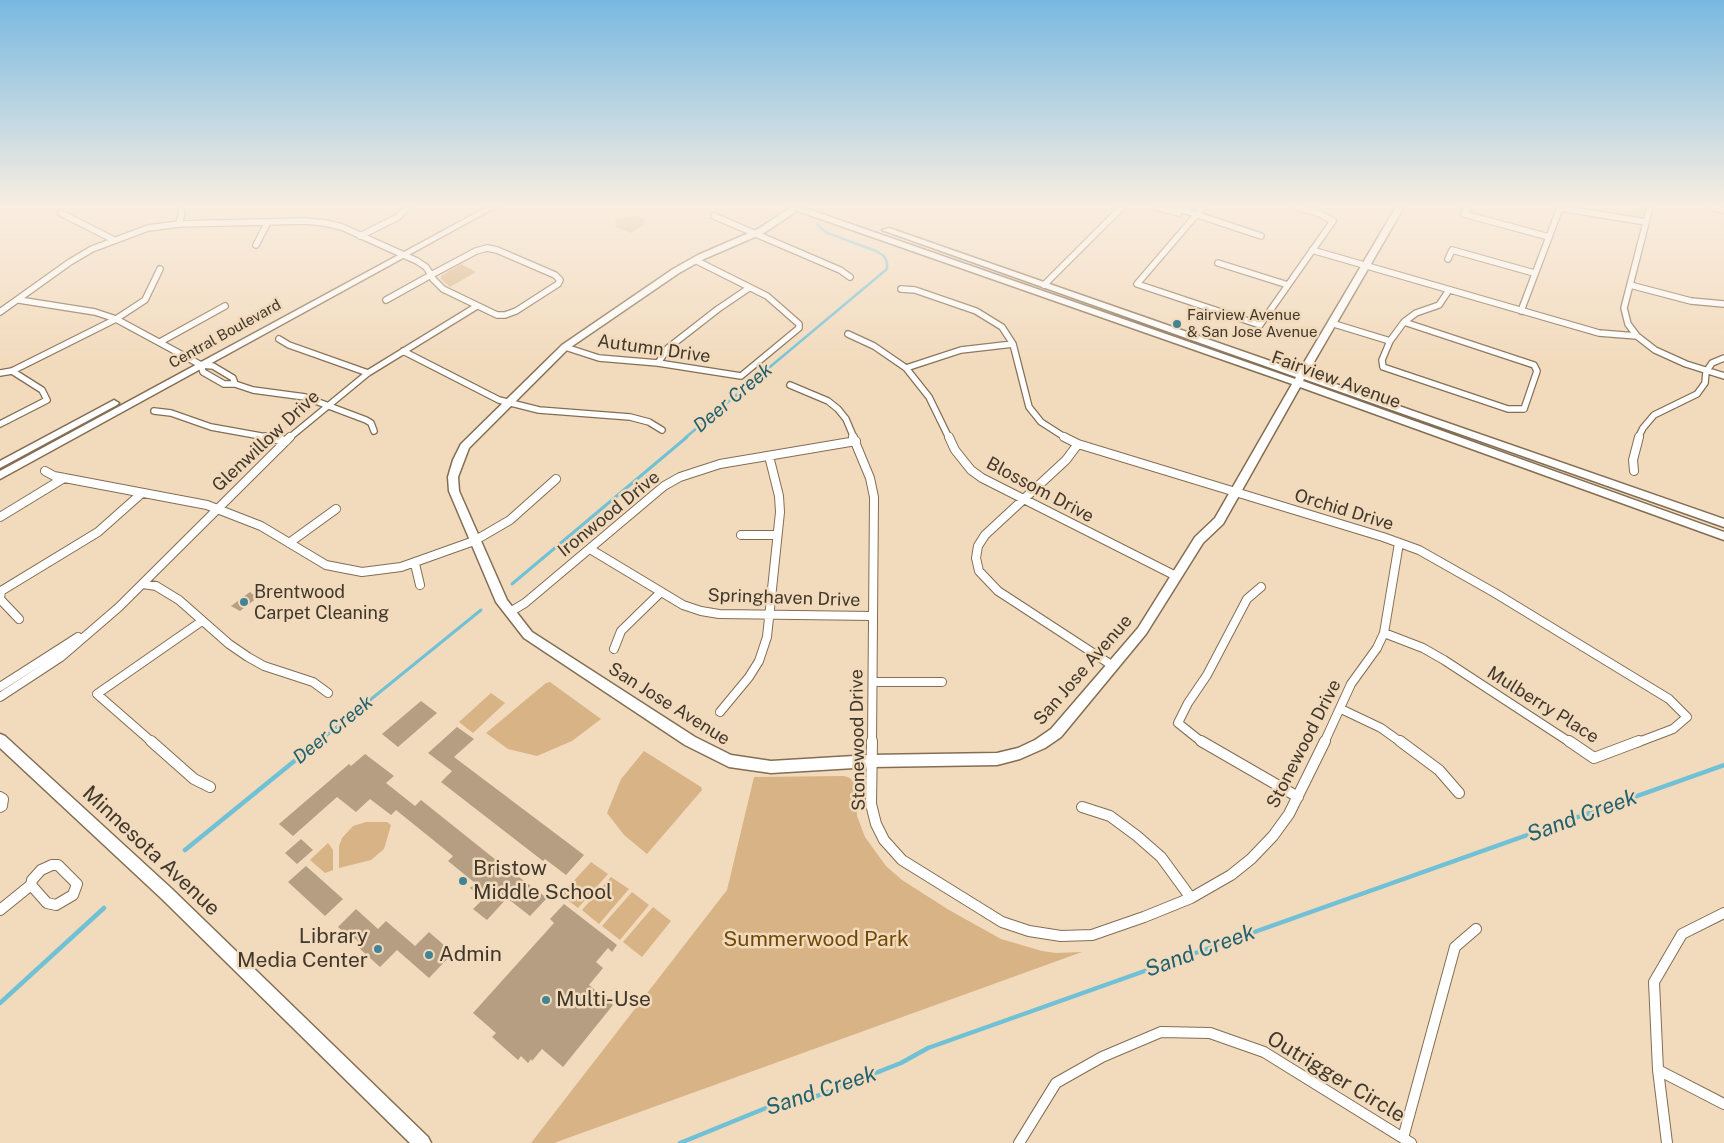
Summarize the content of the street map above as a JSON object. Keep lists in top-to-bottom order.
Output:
{
  "streets": {
    "street": [
      "Central Boulevard",
      "Autumn Drive",
      "Fairview Avenue",
      "Glenwillow Drive",
      "Blossom Drive",
      "Orchid Drive",
      "Ironwood Drive",
      "Springhaven Drive",
      "San Jose Avenue",
      "Mulberry Place",
      "Stonewood Drive",
      "Minnesota Avenue",
      "Outrigger Circle"
    ]
  },
  "crossings": [
    ["Autumn Drive", "San Jose Avenue"],
    ["Fairview Avenue", "San Jose Avenue"],
    ["Blossom Drive", "San Jose Avenue"],
    ["Orchid Drive", "San Jose Avenue"],
    ["Orchid Drive", "Mulberry Place"],
    ["Orchid Drive", "Stonewood Drive"],
    ["Ironwood Drive", "Springhaven Drive"],
    ["Ironwood Drive", "San Jose Avenue"],
    ["Ironwood Drive", "Stonewood Drive"],
    ["Springhaven Drive", "Stonewood Drive"],
    ["San Jose Avenue", "Stonewood Drive"],
    ["Mulberry Place", "Stonewood Drive"]
  ],
  "water": ["Deer Creek", "Sand Creek"],
  "parks": ["Summerwood Park"],
  "places": [
    "Fairview Avenue & San Jose Avenue",
    "Brentwood Carpet Cleaning",
    "Bristow Middle School",
    "Library Media Center",
    "Admin",
    "Multi-Use"
  ]
}
